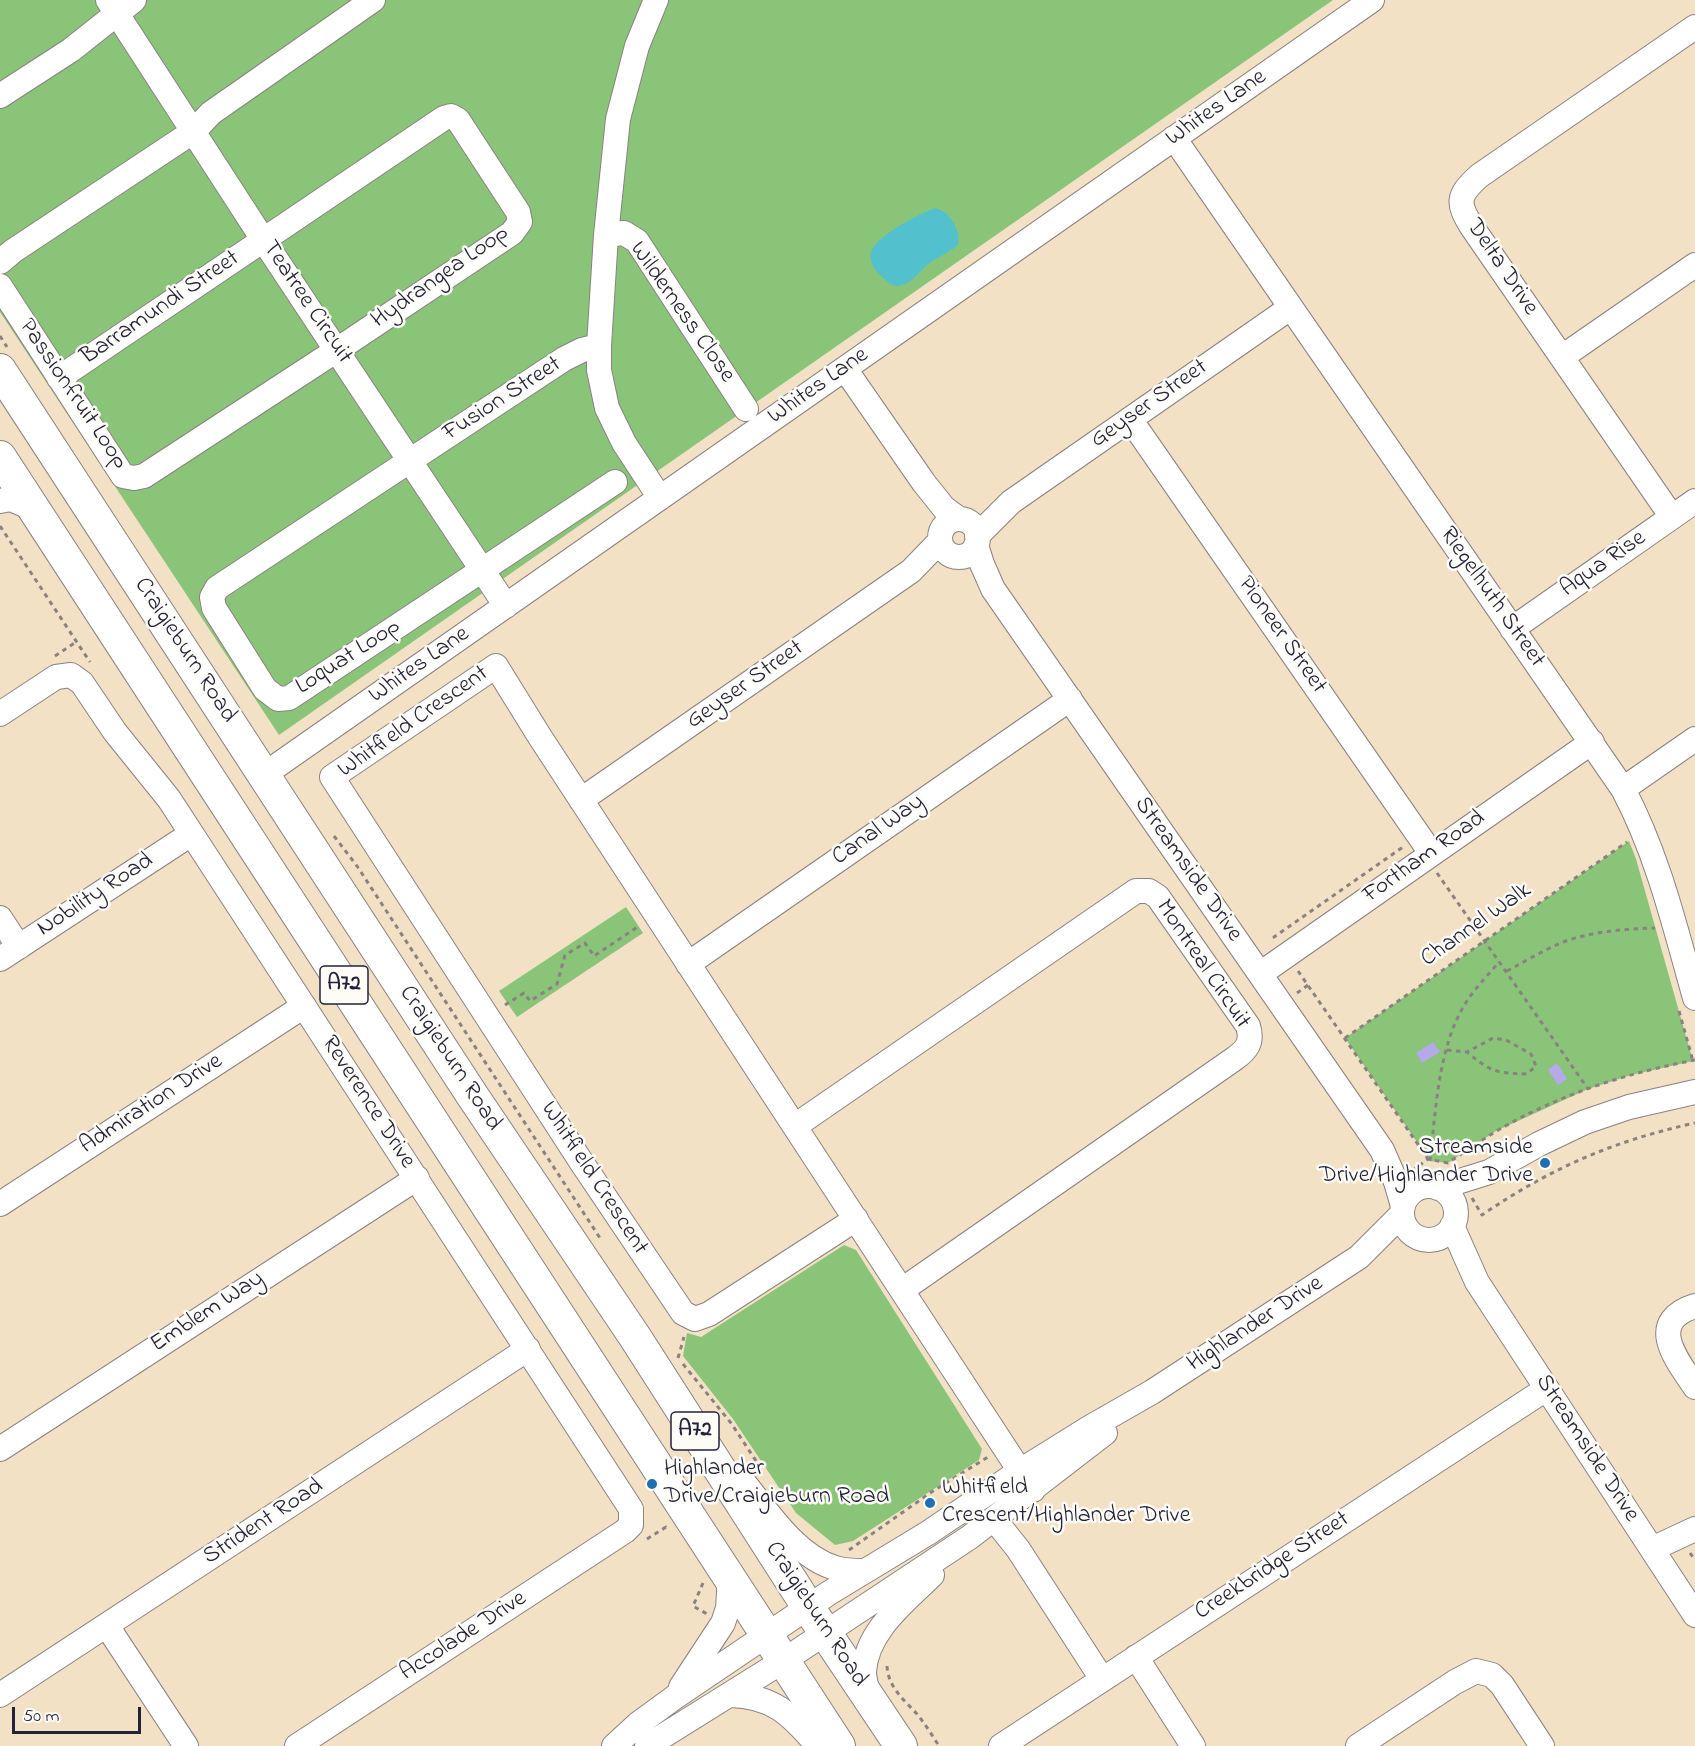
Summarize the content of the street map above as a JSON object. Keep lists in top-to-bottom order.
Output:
{
  "streets": {
    "main road": ["Craigieburn Road", "A72"],
    "street": [
      "Whites Lane",
      "Delta Drive",
      "Hydrangea Loop",
      "Teatree Circuit",
      "Barramundi Street",
      "Wilderness Close",
      "Passionfruit Loop",
      "Fusion Street",
      "Geyser Street",
      "Aqua Rise",
      "Riegelhuth Street",
      "Pioneer Street",
      "Loquat Loop",
      "Whitfield Crescent",
      "Canal Way",
      "Fortham Road",
      "Streamside Drive",
      "Nobility Road",
      "Montreal Circuit",
      "Reverence Drive",
      "Admiration Drive",
      "Emblem Way",
      "Highlander Drive",
      "Strident Road",
      "Creekbridge Street",
      "Accolade Drive"
    ],
    "path": ["Channel Walk"]
  },
  "crossings": [
    ["Whites Lane", "Teatree Circuit"],
    ["Whites Lane", "Riegelhuth Street"],
    ["Whites Lane", "Craigieburn Road"],
    ["Delta Drive", "Aqua Rise"],
    ["Hydrangea Loop", "Teatree Circuit"],
    ["Hydrangea Loop", "Barramundi Street"],
    ["Hydrangea Loop", "Passionfruit Loop"],
    ["Teatree Circuit", "Barramundi Street"],
    ["Teatree Circuit", "Passionfruit Loop"],
    ["Teatree Circuit", "Fusion Street"],
    ["Teatree Circuit", "Loquat Loop"],
    ["Barramundi Street", "Passionfruit Loop"],
    ["Fusion Street", "Loquat Loop"],
    ["Geyser Street", "Riegelhuth Street"],
    ["Geyser Street", "Pioneer Street"],
    ["Geyser Street", "Whitfield Crescent"],
    ["Geyser Street", "Streamside Drive"],
    ["Aqua Rise", "Riegelhuth Street"],
    ["Riegelhuth Street", "Fortham Road"],
    ["Pioneer Street", "Fortham Road"],
    ["Craigieburn Road", "Highlander Drive"],
    ["Whitfield Crescent", "Canal Way"],
    ["Whitfield Crescent", "Montreal Circuit"],
    ["Whitfield Crescent", "Highlander Drive"],
    ["Canal Way", "Streamside Drive"],
    ["Fortham Road", "Streamside Drive"],
    ["Streamside Drive", "Highlander Drive"],
    ["Streamside Drive", "Creekbridge Street"],
    ["Nobility Road", "Reverence Drive"],
    ["Reverence Drive", "Admiration Drive"],
    ["Reverence Drive", "Emblem Way"],
    ["Reverence Drive", "Strident Road"],
    ["Reverence Drive", "Accolade Drive"]
  ],
  "places": ["Streamside Drive/Highlander Drive", "Highlander Drive/Craigieburn Road", "Whitfield Crescent/Highlander Drive"],
  "scale_bar": "50 m"
}
